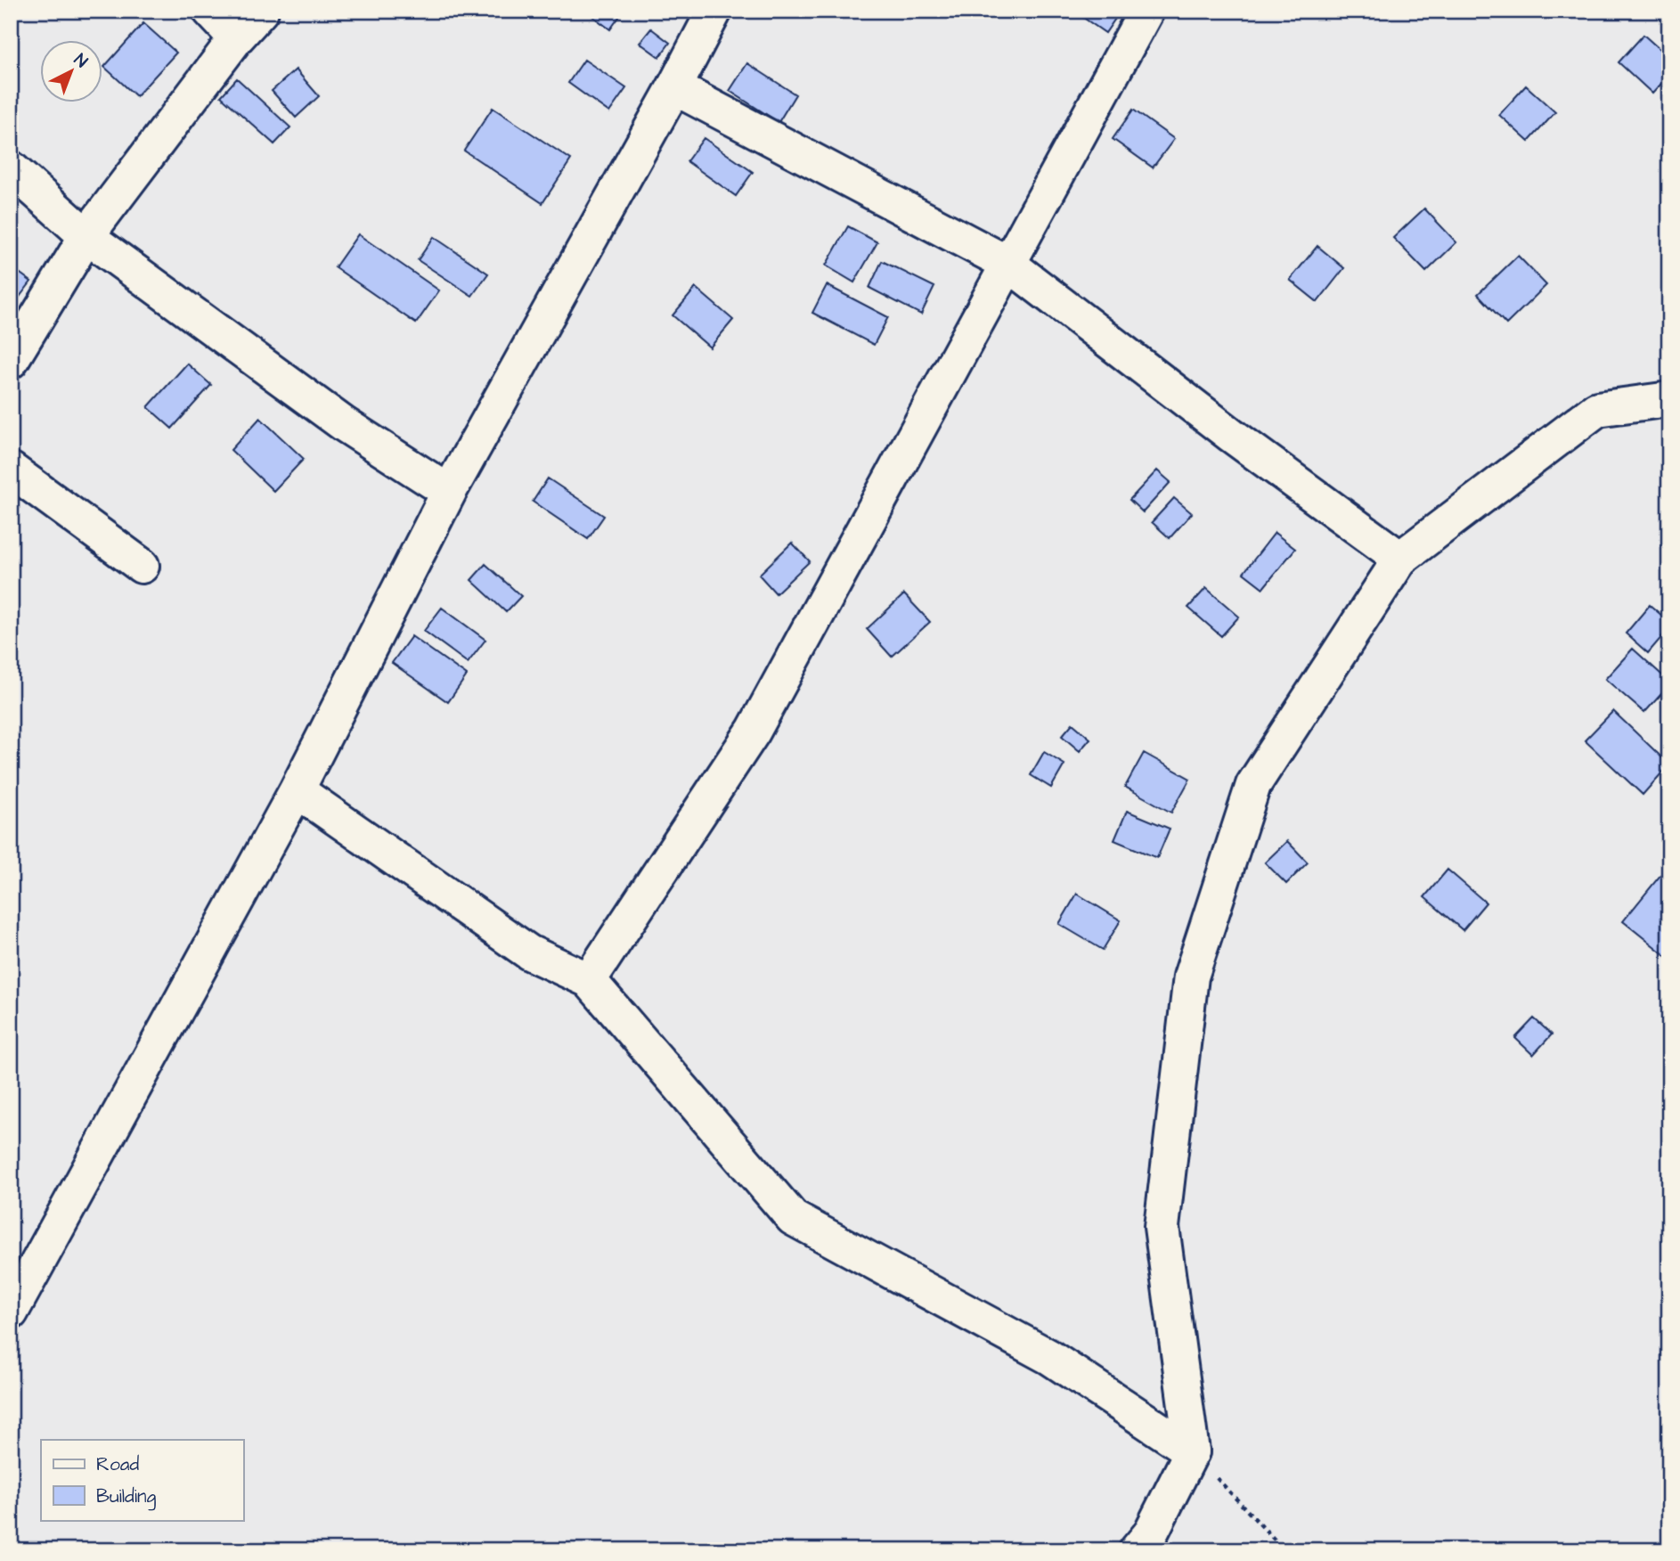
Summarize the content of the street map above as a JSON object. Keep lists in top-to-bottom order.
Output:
{
  "legend": ["Road", "Building"],
  "north": "top right"
}
